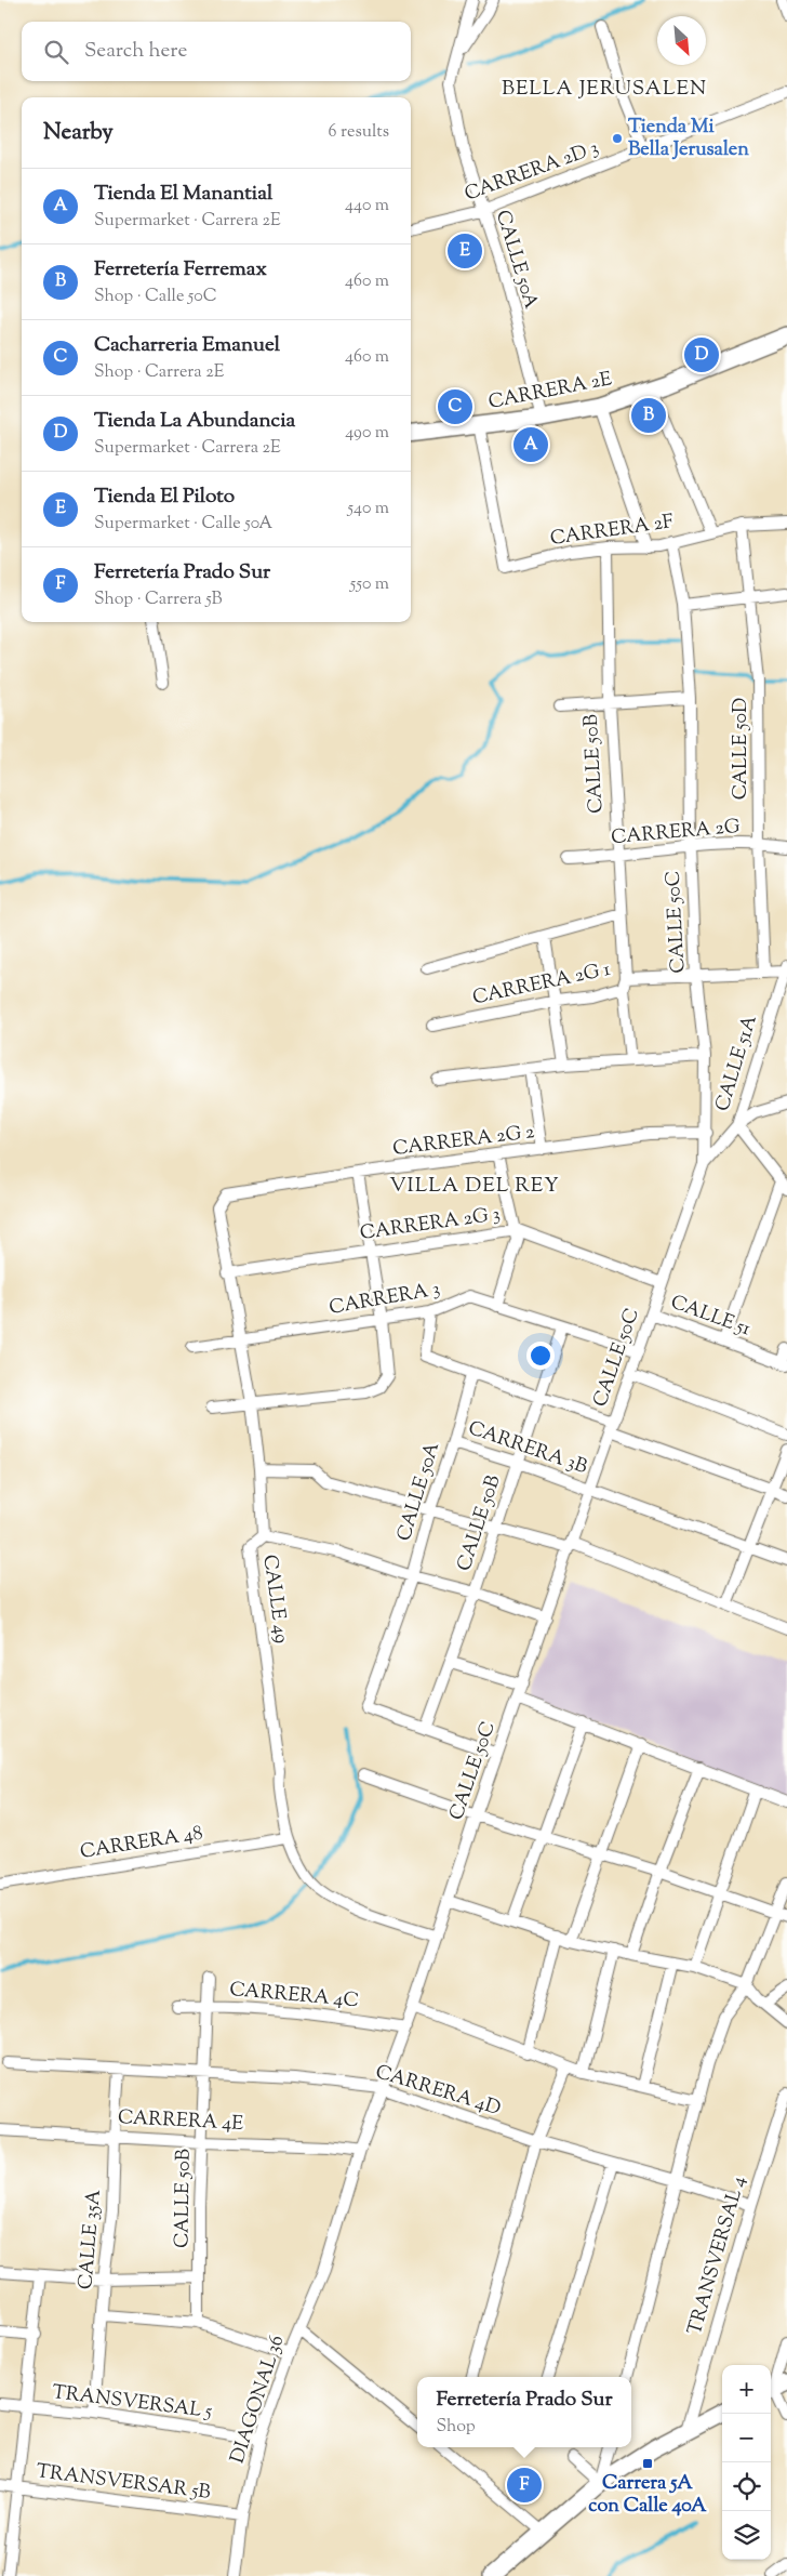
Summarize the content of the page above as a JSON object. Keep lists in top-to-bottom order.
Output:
{
  "streets": {
    "street": [
      "CARRERA 2D 3",
      "CALLE 50A",
      "CARRERA 2E",
      "CARRERA 2F",
      "CALLE 50D",
      "CALLE 50B",
      "CARRERA 2G",
      "CALLE 50C",
      "CARRERA 2G 1",
      "CALLE 51A",
      "CARRERA 2G 2",
      "CARRERA 2G 3",
      "CARRERA 3",
      "CALLE 51",
      "CARRERA 3B",
      "CALLE 49",
      "CARRERA 48",
      "CARRERA 4C",
      "CARRERA 4D",
      "CARRERA 4E",
      "CALLE 35A",
      "TRANSVERSAL 4",
      "DIAGONAL 36",
      "TRANSVERSAL 5",
      "TRANSVERSAR 5B"
    ]
  },
  "crossings": [
    ["CARRERA 2D 3", "CALLE 50A"],
    ["CALLE 50A", "CARRERA 2E"],
    ["CALLE 50A", "CALLE 50B"],
    ["CALLE 50A", "CARRERA 3B"],
    ["CARRERA 2E", "CARRERA 2F"],
    ["CARRERA 2F", "CALLE 50D"],
    ["CARRERA 2F", "CALLE 50B"],
    ["CARRERA 2F", "CALLE 50C"],
    ["CALLE 50D", "CARRERA 2G"],
    ["CALLE 50D", "CARRERA 2G 1"],
    ["CALLE 50B", "CARRERA 2G"],
    ["CALLE 50B", "CARRERA 2G 1"],
    ["CALLE 50B", "CARRERA 3"],
    ["CALLE 50B", "CARRERA 3B"],
    ["CALLE 50B", "CARRERA 4C"],
    ["CALLE 50B", "CARRERA 4D"],
    ["CALLE 50B", "CARRERA 4E"],
    ["CARRERA 2G", "CALLE 50C"],
    ["CALLE 50C", "CARRERA 2G 1"],
    ["CALLE 50C", "CALLE 51A"],
    ["CALLE 50C", "CARRERA 2G 2"],
    ["CALLE 50C", "CARRERA 2G 3"],
    ["CALLE 50C", "CARRERA 3"],
    ["CALLE 50C", "CALLE 51"],
    ["CALLE 50C", "CARRERA 3B"],
    ["CALLE 50C", "CALLE 49"],
    ["CALLE 50C", "CARRERA 4C"],
    ["CALLE 50C", "CARRERA 4D"],
    ["CALLE 50C", "CARRERA 4E"],
    ["CALLE 50C", "DIAGONAL 36"],
    ["CARRERA 2G 1", "CALLE 51A"],
    ["CARRERA 2G 2", "CALLE 49"],
    ["CARRERA 2G 3", "CALLE 49"],
    ["CARRERA 3", "CALLE 49"],
    ["CALLE 49", "CARRERA 48"],
    ["CARRERA 4D", "CALLE 35A"],
    ["CARRERA 4D", "TRANSVERSAL 4"],
    ["CARRERA 4E", "CALLE 35A"],
    ["CARRERA 4E", "DIAGONAL 36"],
    ["CALLE 35A", "TRANSVERSAL 5"],
    ["DIAGONAL 36", "TRANSVERSAL 5"],
    ["DIAGONAL 36", "TRANSVERSAR 5B"]
  ],
  "districts": ["BELLA JERUSALEN", "VILLA DEL REY"],
  "places": {
    "other": ["Tienda Mi Bella Jerusalen"],
    "transit": ["Carrera 5A con Calle 40A"]
  },
  "north": "bottom right",
  "page": {
    "search": "Search here",
    "heading": ["Nearby", "6 results"],
    "list": [
      {
        "mark": "A",
        "name": "Tienda El Manantial",
        "note": "Supermarket · Carrera 2E",
        "value": "440 m"
      },
      {
        "mark": "B",
        "name": "Ferretería Ferremax",
        "note": "Shop · Calle 50C",
        "value": "460 m"
      },
      {
        "mark": "C",
        "name": "Cacharreria Emanuel",
        "note": "Shop · Carrera 2E",
        "value": "460 m"
      },
      {
        "mark": "D",
        "name": "Tienda La Abundancia",
        "note": "Supermarket · Carrera 2E",
        "value": "490 m"
      },
      {
        "mark": "E",
        "name": "Tienda El Piloto",
        "note": "Supermarket · Calle 50A",
        "value": "540 m"
      },
      {
        "mark": "F",
        "name": "Ferretería Prado Sur",
        "note": "Shop · Carrera 5B",
        "value": "550 m"
      }
    ],
    "pins": [
      "E",
      "D",
      "C",
      "B",
      "A",
      "F"
    ],
    "map_buttons": ["+", "−"],
    "popup": ["Ferretería Prado Sur", "Shop"]
  }
}
